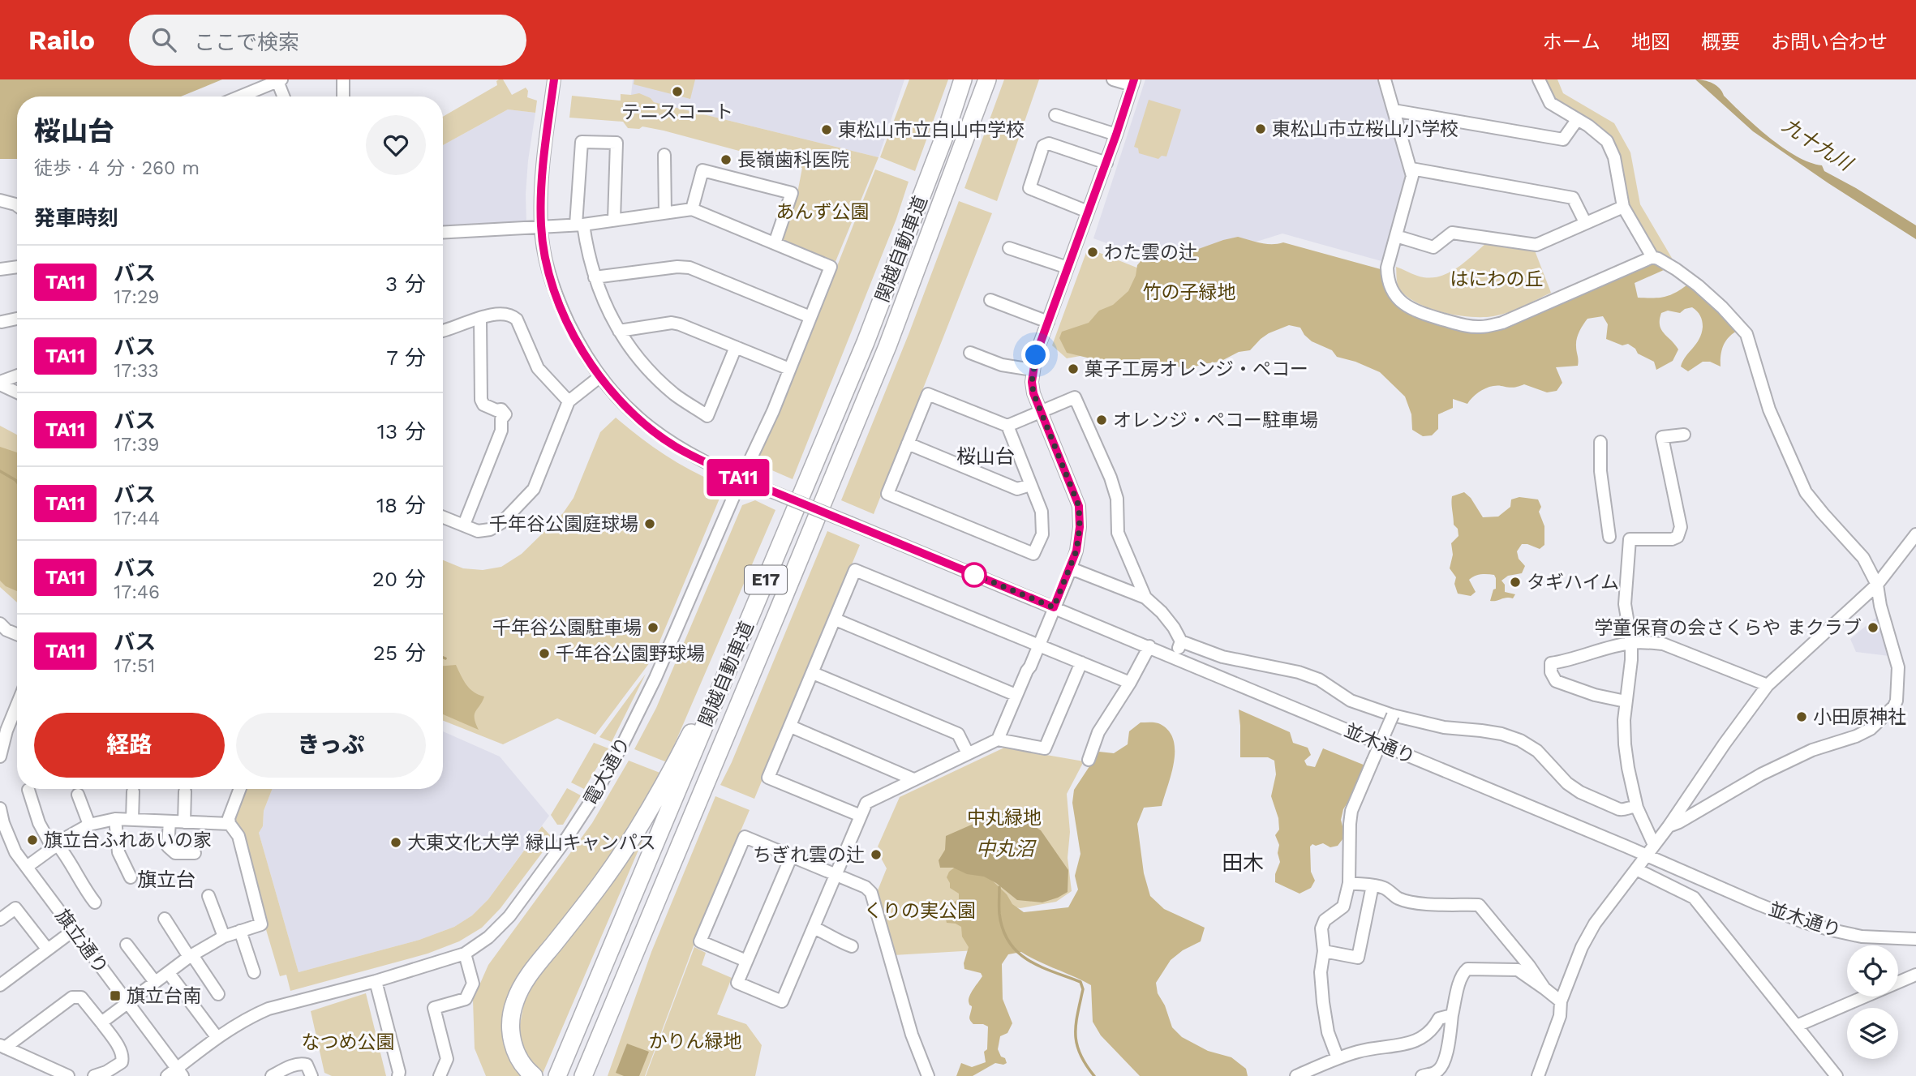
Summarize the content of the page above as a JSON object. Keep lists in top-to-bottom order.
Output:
{
  "streets": {
    "highway": ["関越自動車道", "E17"],
    "street": ["並木通り", "電大通り", "旗立通り"]
  },
  "crossings": [
    ["並木通り", "電大通り"],
    ["電大通り", "旗立通り"]
  ],
  "districts": ["桜山台", "田木", "旗立台"],
  "water": ["九十九川", "中丸沼"],
  "parks": [
    "あんず公園",
    "はにわの丘",
    "竹の子緑地",
    "中丸緑地",
    "くりの実公園",
    "かりん緑地",
    "なつめ公園"
  ],
  "places": {
    "other": [
      "テニスコート",
      "東松山市立桜山小学校",
      "東松山市立白山中学校",
      "長嶺歯科医院",
      "わた雲の辻",
      "菓子工房オレンジ・ペコー",
      "オレンジ・ペコー駐車場",
      "千年谷公園庭球場",
      "タギハイム",
      "千年谷公園駐車場",
      "学童保育の会さくらや まクラブ",
      "千年谷公園野球場",
      "小田原神社",
      "旗立台ふれあいの家",
      "大東文化大学 緑山キャンパス",
      "ちぎれ雲の辻"
    ],
    "transit": ["旗立台南"]
  },
  "lines": ["bus line TA11"],
  "page": {
    "header": "Railo",
    "search": "ここで検索",
    "nav": [
      "ホーム",
      "地図",
      "概要",
      "お問い合わせ"
    ],
    "on_map": "TA11",
    "heading": [
      ["桜山台", "徒歩 · 4 分 · 260 m"],
      "発車時刻"
    ],
    "list": [
      {
        "mark": "TA11",
        "name": "バス",
        "note": "17:29",
        "value": "3 分"
      },
      {
        "mark": "TA11",
        "name": "バス",
        "note": "17:33",
        "value": "7 分"
      },
      {
        "mark": "TA11",
        "name": "バス",
        "note": "17:39",
        "value": "13 分"
      },
      {
        "mark": "TA11",
        "name": "バス",
        "note": "17:44",
        "value": "18 分"
      },
      {
        "mark": "TA11",
        "name": "バス",
        "note": "17:46",
        "value": "20 分"
      },
      {
        "mark": "TA11",
        "name": "バス",
        "note": "17:51",
        "value": "25 分"
      }
    ],
    "buttons": ["経路", "きっぷ"]
  }
}
